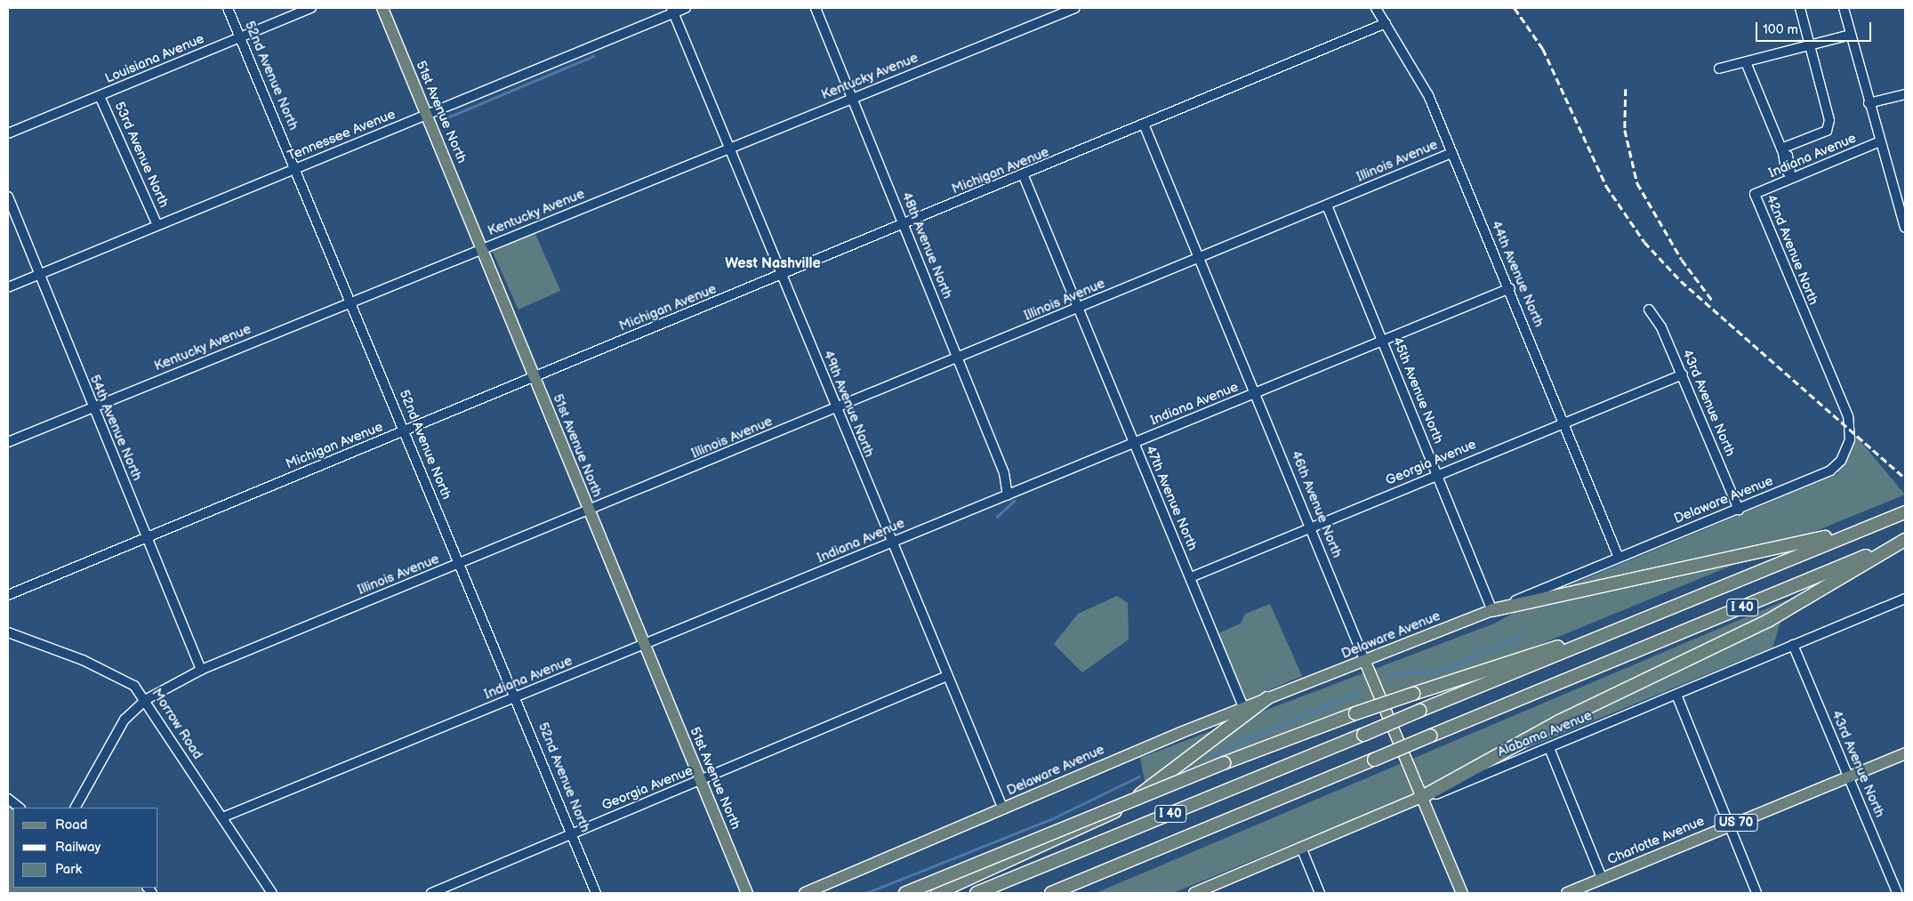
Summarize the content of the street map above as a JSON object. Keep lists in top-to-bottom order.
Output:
{
  "streets": {
    "highway": ["I 40"],
    "main road": [
      "51st Avenue North",
      "Delaware Avenue",
      "46th Avenue North",
      "Alabama Avenue",
      "US 70",
      "Charlotte Avenue"
    ],
    "street": [
      "Louisiana Avenue",
      "52nd Avenue North",
      "Kentucky Avenue",
      "Tennessee Avenue",
      "53rd Avenue North",
      "Indiana Avenue",
      "Illinois Avenue",
      "Michigan Avenue",
      "48th Avenue North",
      "42nd Avenue North",
      "44th Avenue North",
      "45th Avenue North",
      "43rd Avenue North",
      "49th Avenue North",
      "54th Avenue North",
      "Georgia Avenue",
      "47th Avenue North",
      "Morrow Road"
    ]
  },
  "crossings": [
    ["Louisiana Avenue", "52nd Avenue North"],
    ["Louisiana Avenue", "53rd Avenue North"],
    ["52nd Avenue North", "Kentucky Avenue"],
    ["52nd Avenue North", "Tennessee Avenue"],
    ["52nd Avenue North", "Indiana Avenue"],
    ["52nd Avenue North", "Illinois Avenue"],
    ["52nd Avenue North", "Michigan Avenue"],
    ["52nd Avenue North", "Georgia Avenue"],
    ["Kentucky Avenue", "51st Avenue North"],
    ["Kentucky Avenue", "48th Avenue North"],
    ["Kentucky Avenue", "49th Avenue North"],
    ["Kentucky Avenue", "54th Avenue North"],
    ["51st Avenue North", "Tennessee Avenue"],
    ["51st Avenue North", "Indiana Avenue"],
    ["51st Avenue North", "Illinois Avenue"],
    ["51st Avenue North", "Michigan Avenue"],
    ["51st Avenue North", "Georgia Avenue"],
    ["Tennessee Avenue", "53rd Avenue North"],
    ["Tennessee Avenue", "49th Avenue North"],
    ["Tennessee Avenue", "54th Avenue North"],
    ["Indiana Avenue", "48th Avenue North"],
    ["Indiana Avenue", "42nd Avenue North"],
    ["Indiana Avenue", "44th Avenue North"],
    ["Indiana Avenue", "45th Avenue North"],
    ["Indiana Avenue", "49th Avenue North"],
    ["Indiana Avenue", "47th Avenue North"],
    ["Indiana Avenue", "46th Avenue North"],
    ["Indiana Avenue", "Morrow Road"],
    ["Illinois Avenue", "48th Avenue North"],
    ["Illinois Avenue", "44th Avenue North"],
    ["Illinois Avenue", "45th Avenue North"],
    ["Illinois Avenue", "49th Avenue North"],
    ["Illinois Avenue", "54th Avenue North"],
    ["Illinois Avenue", "47th Avenue North"],
    ["Illinois Avenue", "46th Avenue North"],
    ["Illinois Avenue", "Morrow Road"],
    ["Michigan Avenue", "48th Avenue North"],
    ["Michigan Avenue", "44th Avenue North"],
    ["Michigan Avenue", "49th Avenue North"],
    ["Michigan Avenue", "54th Avenue North"],
    ["Michigan Avenue", "47th Avenue North"],
    ["Michigan Avenue", "46th Avenue North"],
    ["42nd Avenue North", "Delaware Avenue"],
    ["44th Avenue North", "Georgia Avenue"],
    ["44th Avenue North", "Delaware Avenue"],
    ["45th Avenue North", "Georgia Avenue"],
    ["45th Avenue North", "Delaware Avenue"],
    ["43rd Avenue North", "Georgia Avenue"],
    ["43rd Avenue North", "Delaware Avenue"],
    ["43rd Avenue North", "Alabama Avenue"],
    ["43rd Avenue North", "Charlotte Avenue"],
    ["49th Avenue North", "Georgia Avenue"],
    ["49th Avenue North", "Delaware Avenue"],
    ["Georgia Avenue", "47th Avenue North"],
    ["Georgia Avenue", "46th Avenue North"],
    ["47th Avenue North", "Delaware Avenue"],
    ["Delaware Avenue", "46th Avenue North"],
    ["46th Avenue North", "Alabama Avenue"]
  ],
  "districts": ["West Nashville"],
  "legend": ["Road", "Railway", "Park"],
  "scale_bar": "100 m"
}
